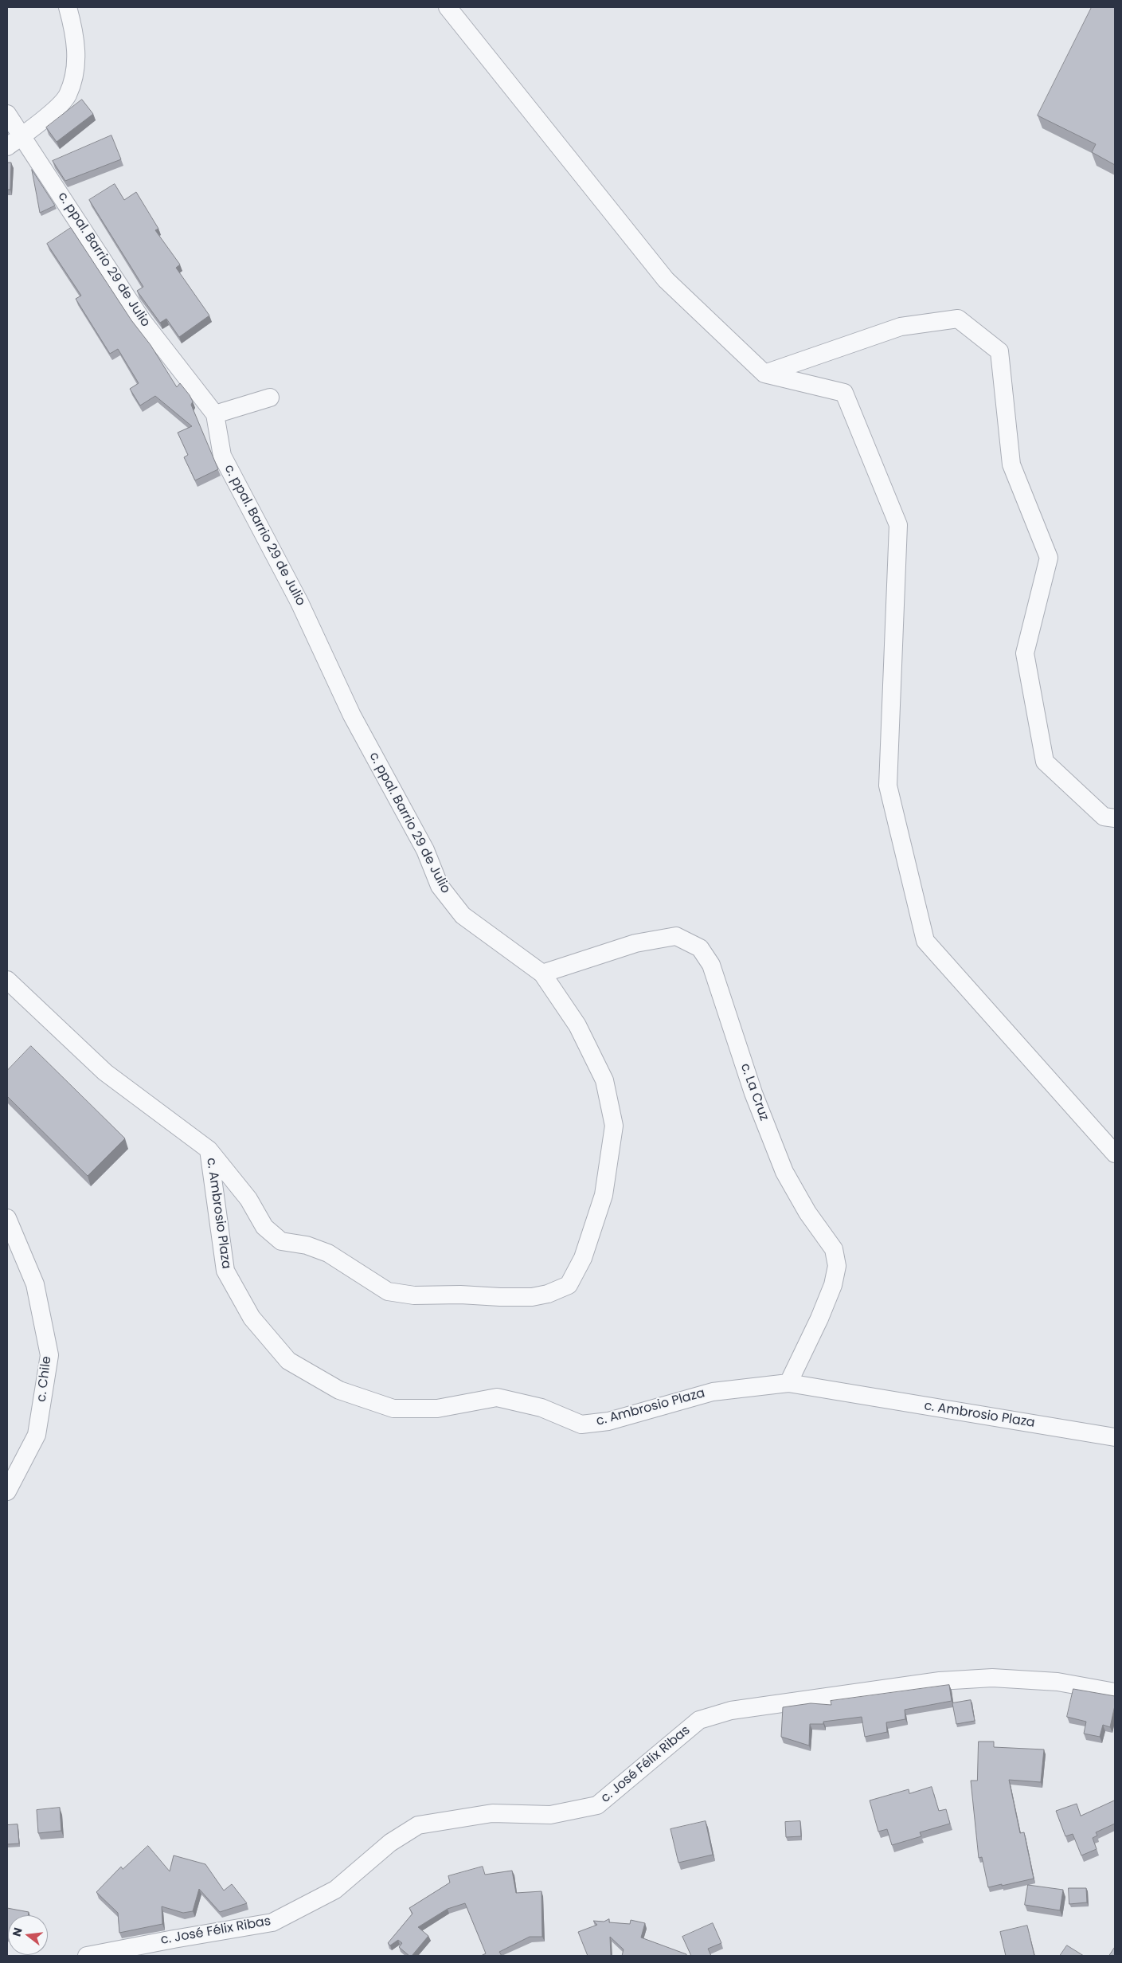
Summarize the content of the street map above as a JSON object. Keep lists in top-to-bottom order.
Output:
{
  "streets": {
    "street": [
      "c. ppal. Barrio 29 de Julio",
      "c. La Cruz",
      "c. Ambrosio Plaza",
      "c. Chile",
      "c. José Félix Ribas"
    ]
  },
  "crossings": [
    ["c. ppal. Barrio 29 de Julio", "c. La Cruz"],
    ["c. ppal. Barrio 29 de Julio", "c. Ambrosio Plaza"],
    ["c. La Cruz", "c. Ambrosio Plaza"]
  ],
  "north": "left"
}
